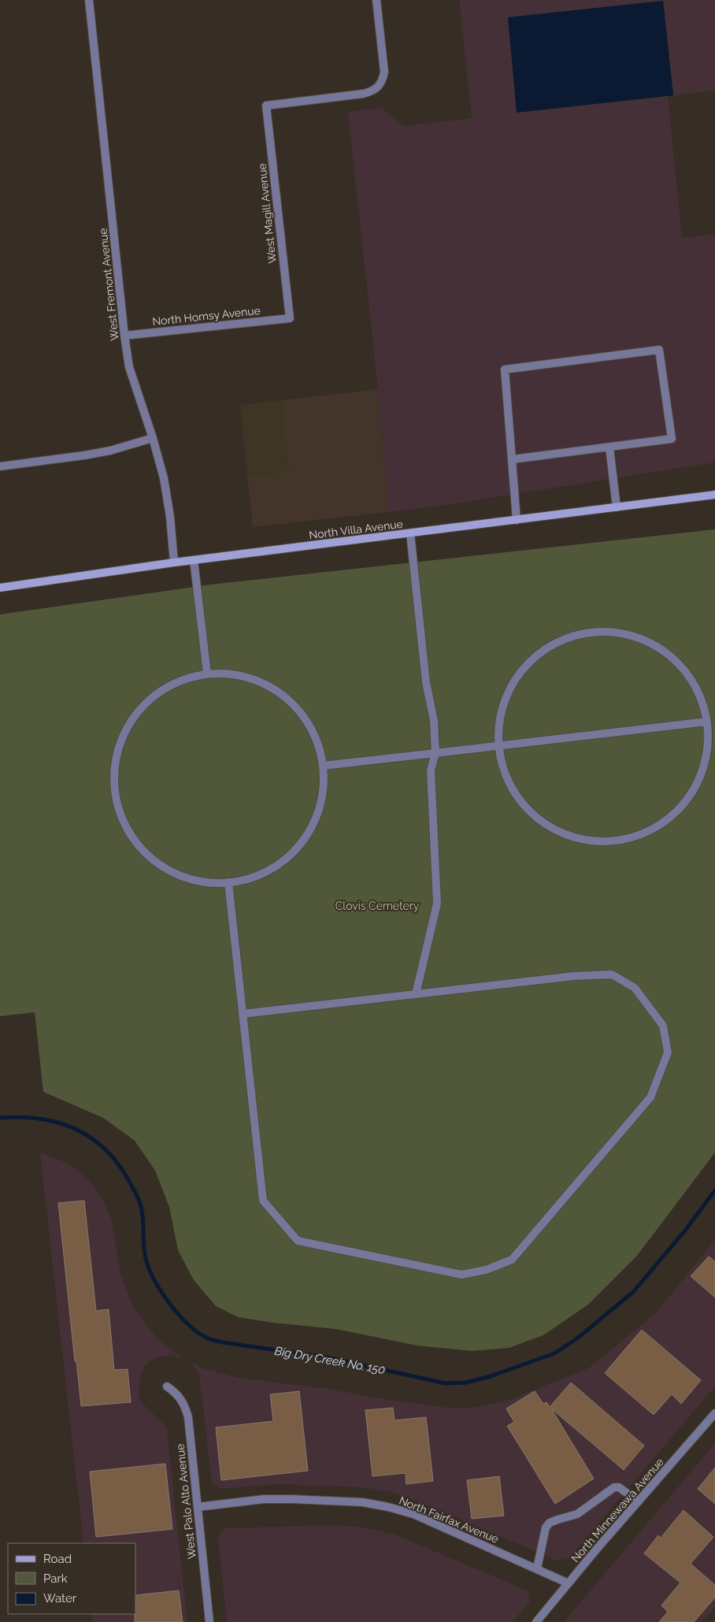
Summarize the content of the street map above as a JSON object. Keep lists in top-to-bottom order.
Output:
{
  "streets": {
    "main road": ["North Villa Avenue"],
    "street": [
      "West Magill Avenue",
      "West Fremont Avenue",
      "North Homsy Avenue",
      "West Palo Alto Avenue",
      "North Minnewawa Avenue",
      "North Fairfax Avenue"
    ]
  },
  "crossings": [
    ["West Magill Avenue", "North Homsy Avenue"],
    ["West Fremont Avenue", "North Homsy Avenue"],
    ["West Fremont Avenue", "North Villa Avenue"],
    ["West Palo Alto Avenue", "North Fairfax Avenue"],
    ["North Minnewawa Avenue", "North Fairfax Avenue"]
  ],
  "water": ["Big Dry Creek No. 150"],
  "parks": ["Clovis Cemetery"],
  "legend": ["Road", "Park", "Water"]
}
